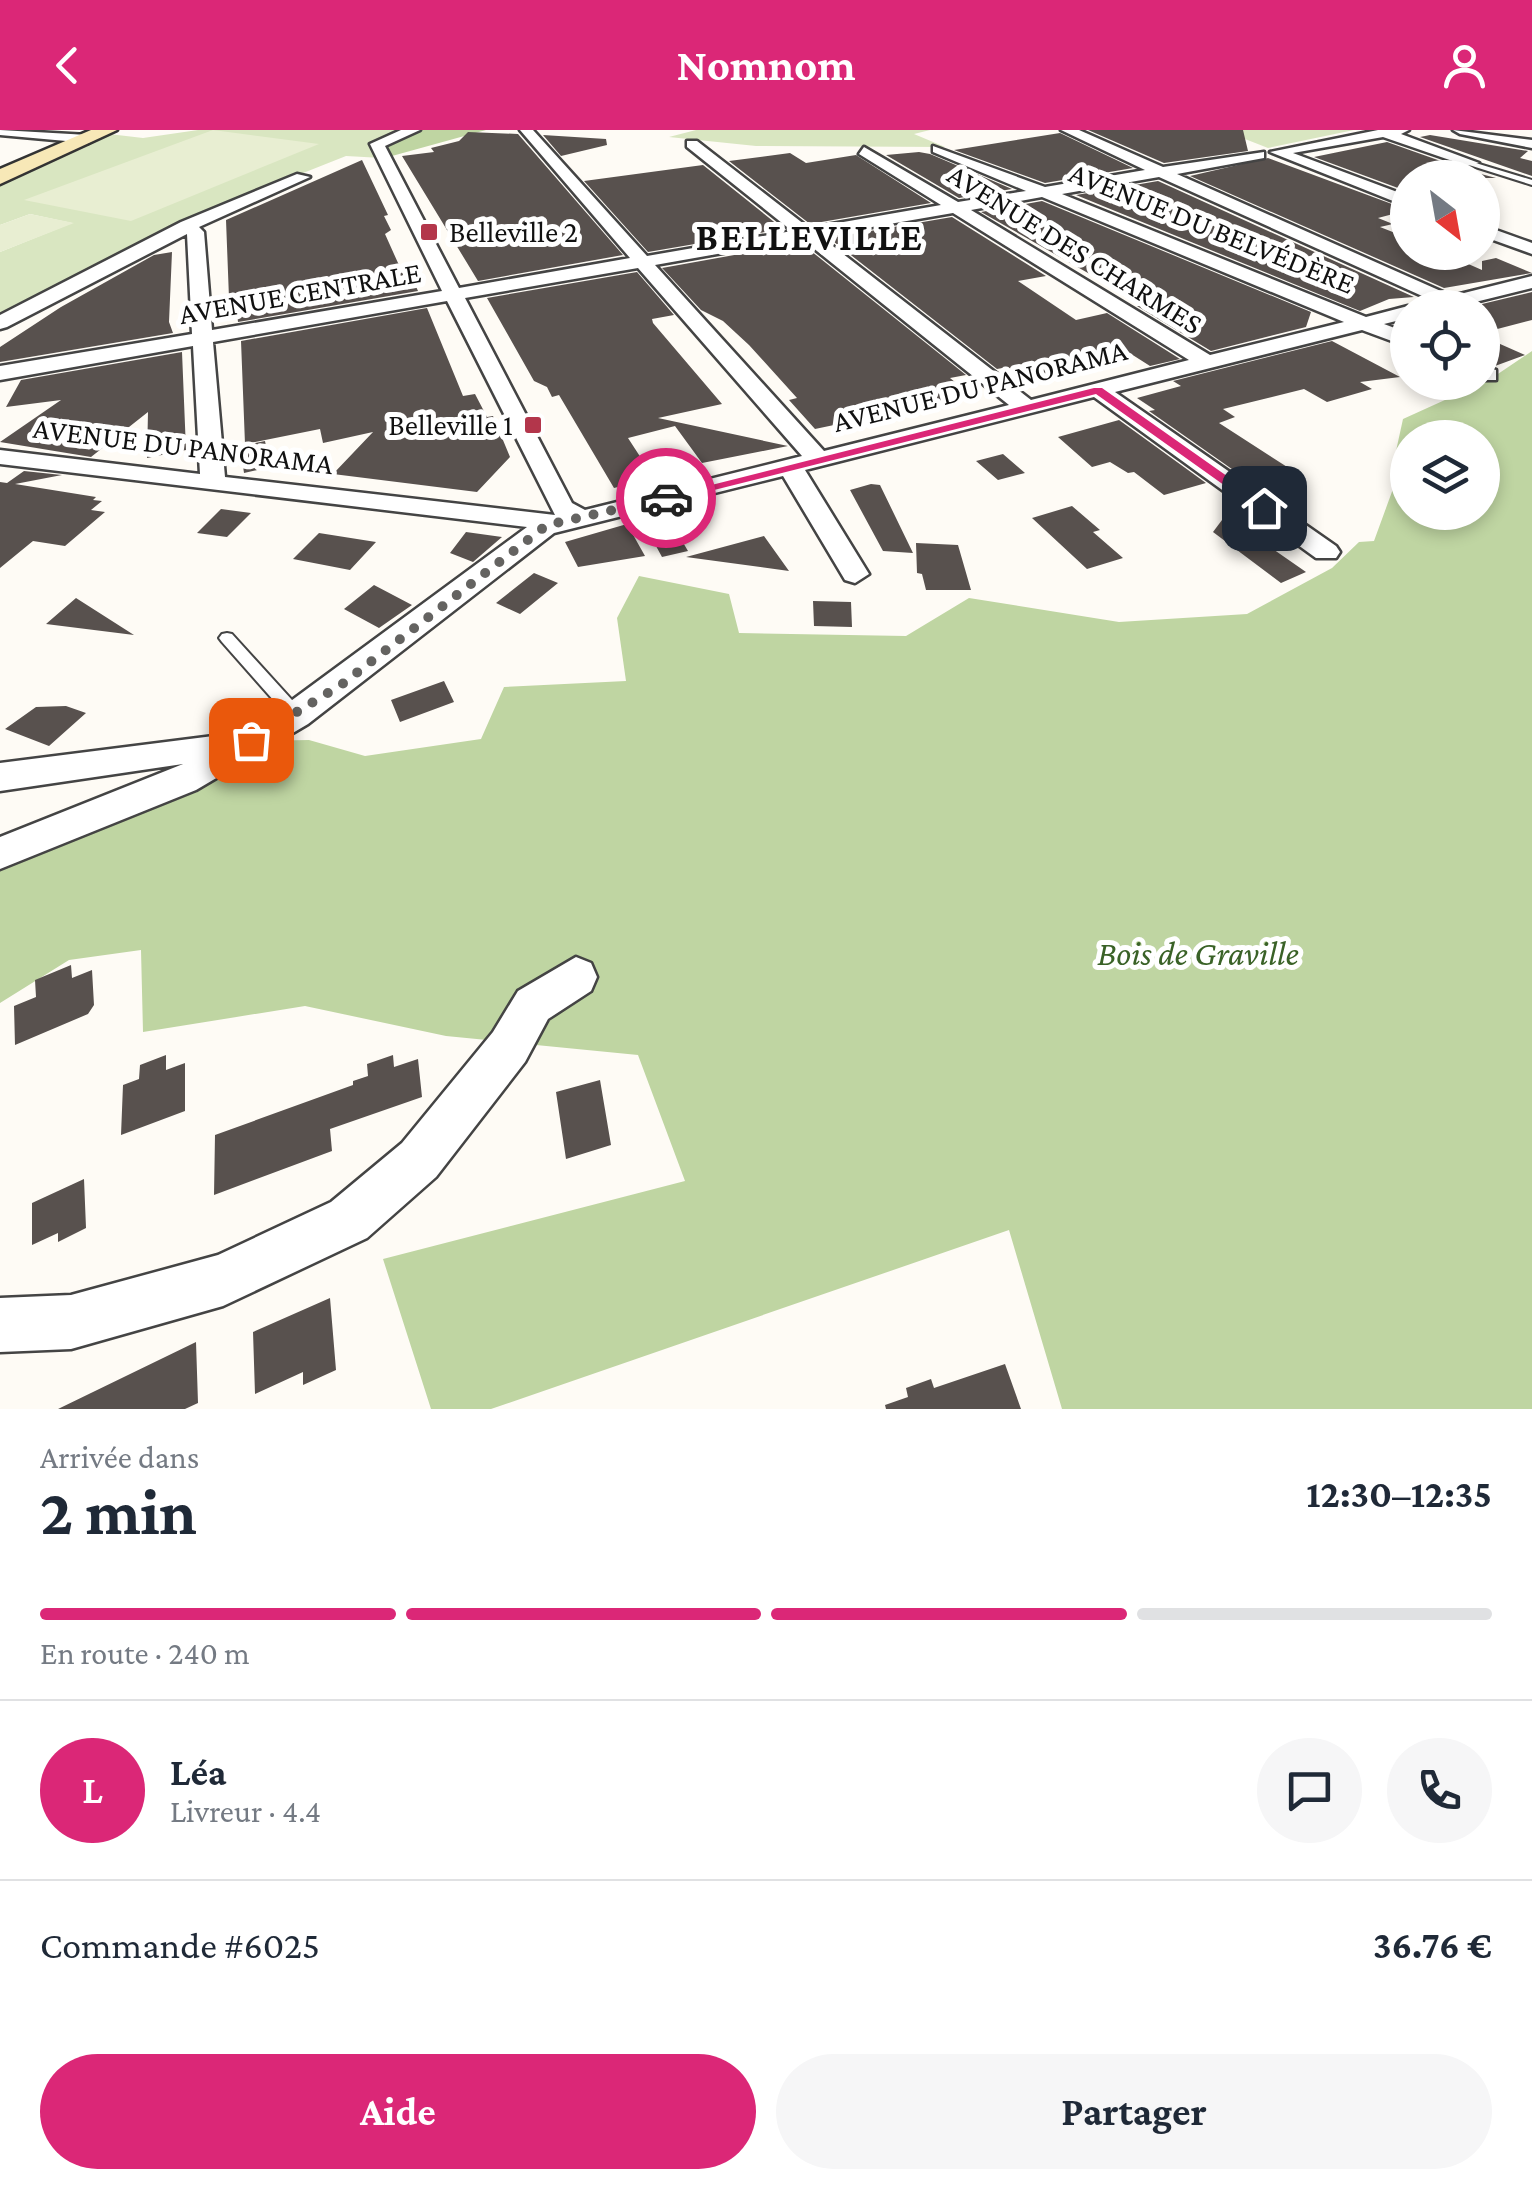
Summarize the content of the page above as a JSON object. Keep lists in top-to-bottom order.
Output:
{
  "streets": {
    "street": [
      "AVENUE DU BELVÉDÈRE",
      "AVENUE DES CHARMES",
      "AVENUE CENTRALE",
      "AVENUE DU PANORAMA"
    ]
  },
  "crossings": [
    ["AVENUE DU BELVÉDÈRE", "AVENUE CENTRALE"],
    ["AVENUE DU BELVÉDÈRE", "AVENUE DU PANORAMA"],
    ["AVENUE DES CHARMES", "AVENUE CENTRALE"],
    ["AVENUE DES CHARMES", "AVENUE DU PANORAMA"]
  ],
  "districts": ["BELLEVILLE"],
  "parks": ["Bois de Graville"],
  "places": {
    "transit": ["Belleville 2", "Belleville 1"]
  },
  "north": "bottom right",
  "page": {
    "header": "Nomnom",
    "heading": ["2 min", "Arrivée dans", "12:30–12:35"],
    "panel": [
      "Léa",
      "Livreur · 4.4",
      "Commande #6025",
      "36.76 €"
    ],
    "bar": "En route · 240 m",
    "round": "L",
    "buttons": ["Aide", "Partager"]
  }
}
